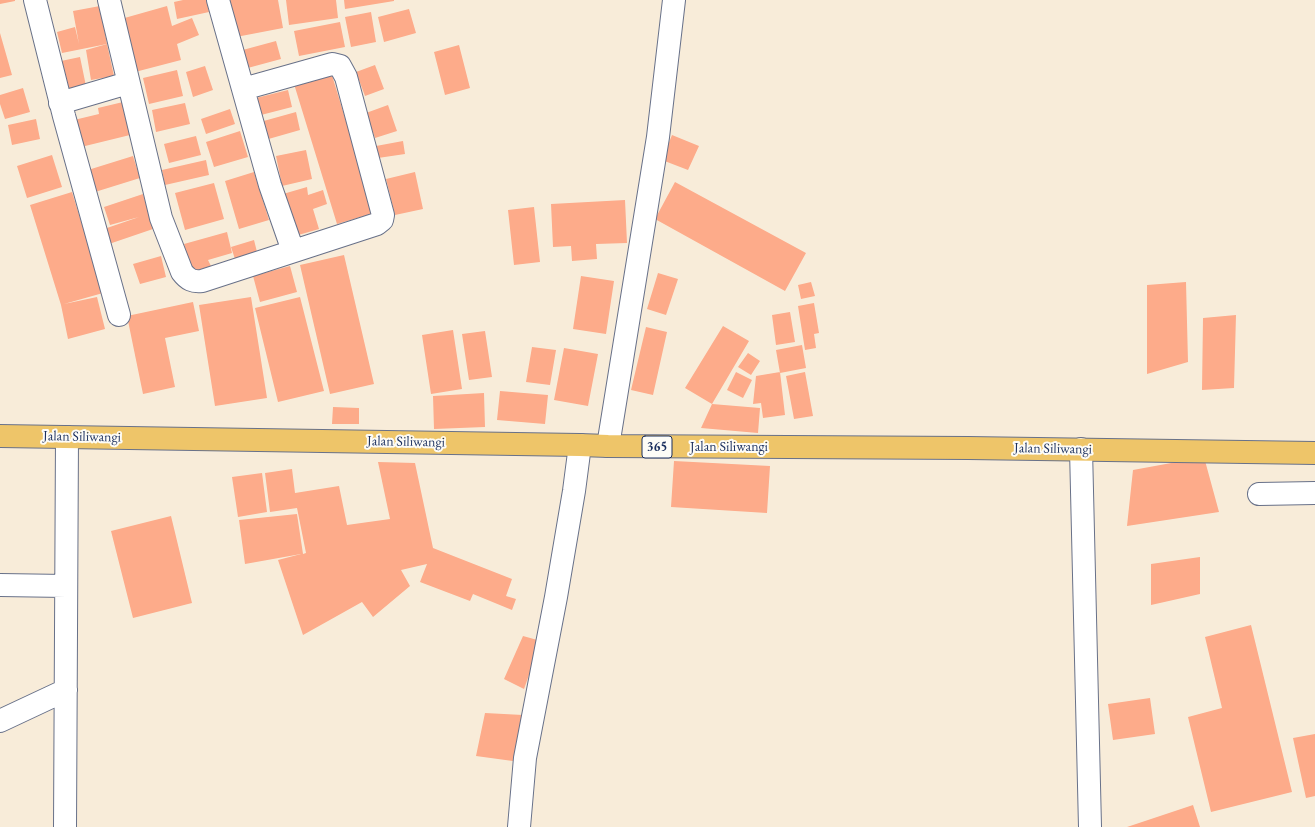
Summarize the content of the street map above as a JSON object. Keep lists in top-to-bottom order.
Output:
{
  "streets": {
    "main road": ["Jalan Siliwangi", "365"]
  }
}
